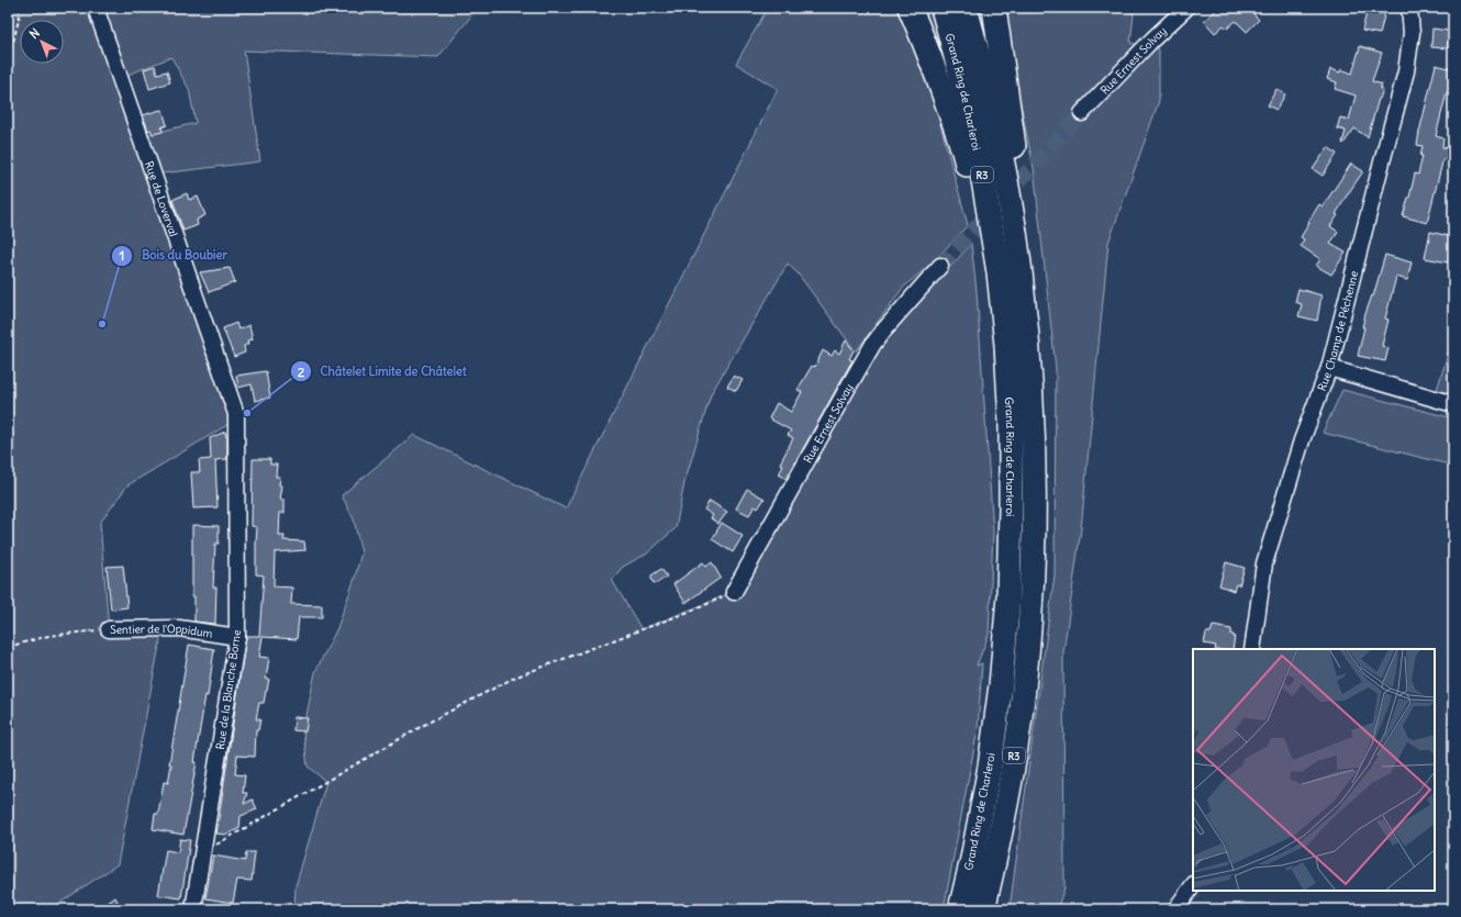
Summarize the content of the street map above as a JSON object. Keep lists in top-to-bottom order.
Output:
{
  "streets": {
    "highway": ["Grand Ring de Charleroi", "R3"],
    "street": [
      "Rue Ernest Solvay",
      "Rue de Loverval",
      "Rue Champ de Péchenne",
      "Sentier de l'Oppidum",
      "Rue de la Blanche Borne"
    ]
  },
  "crossings": [
    ["Rue de Loverval", "Rue de la Blanche Borne"],
    ["Sentier de l'Oppidum", "Rue de la Blanche Borne"]
  ],
  "places": ["Bois du Boubier", "Châtelet Limite de Châtelet"],
  "north": "top left"
}
